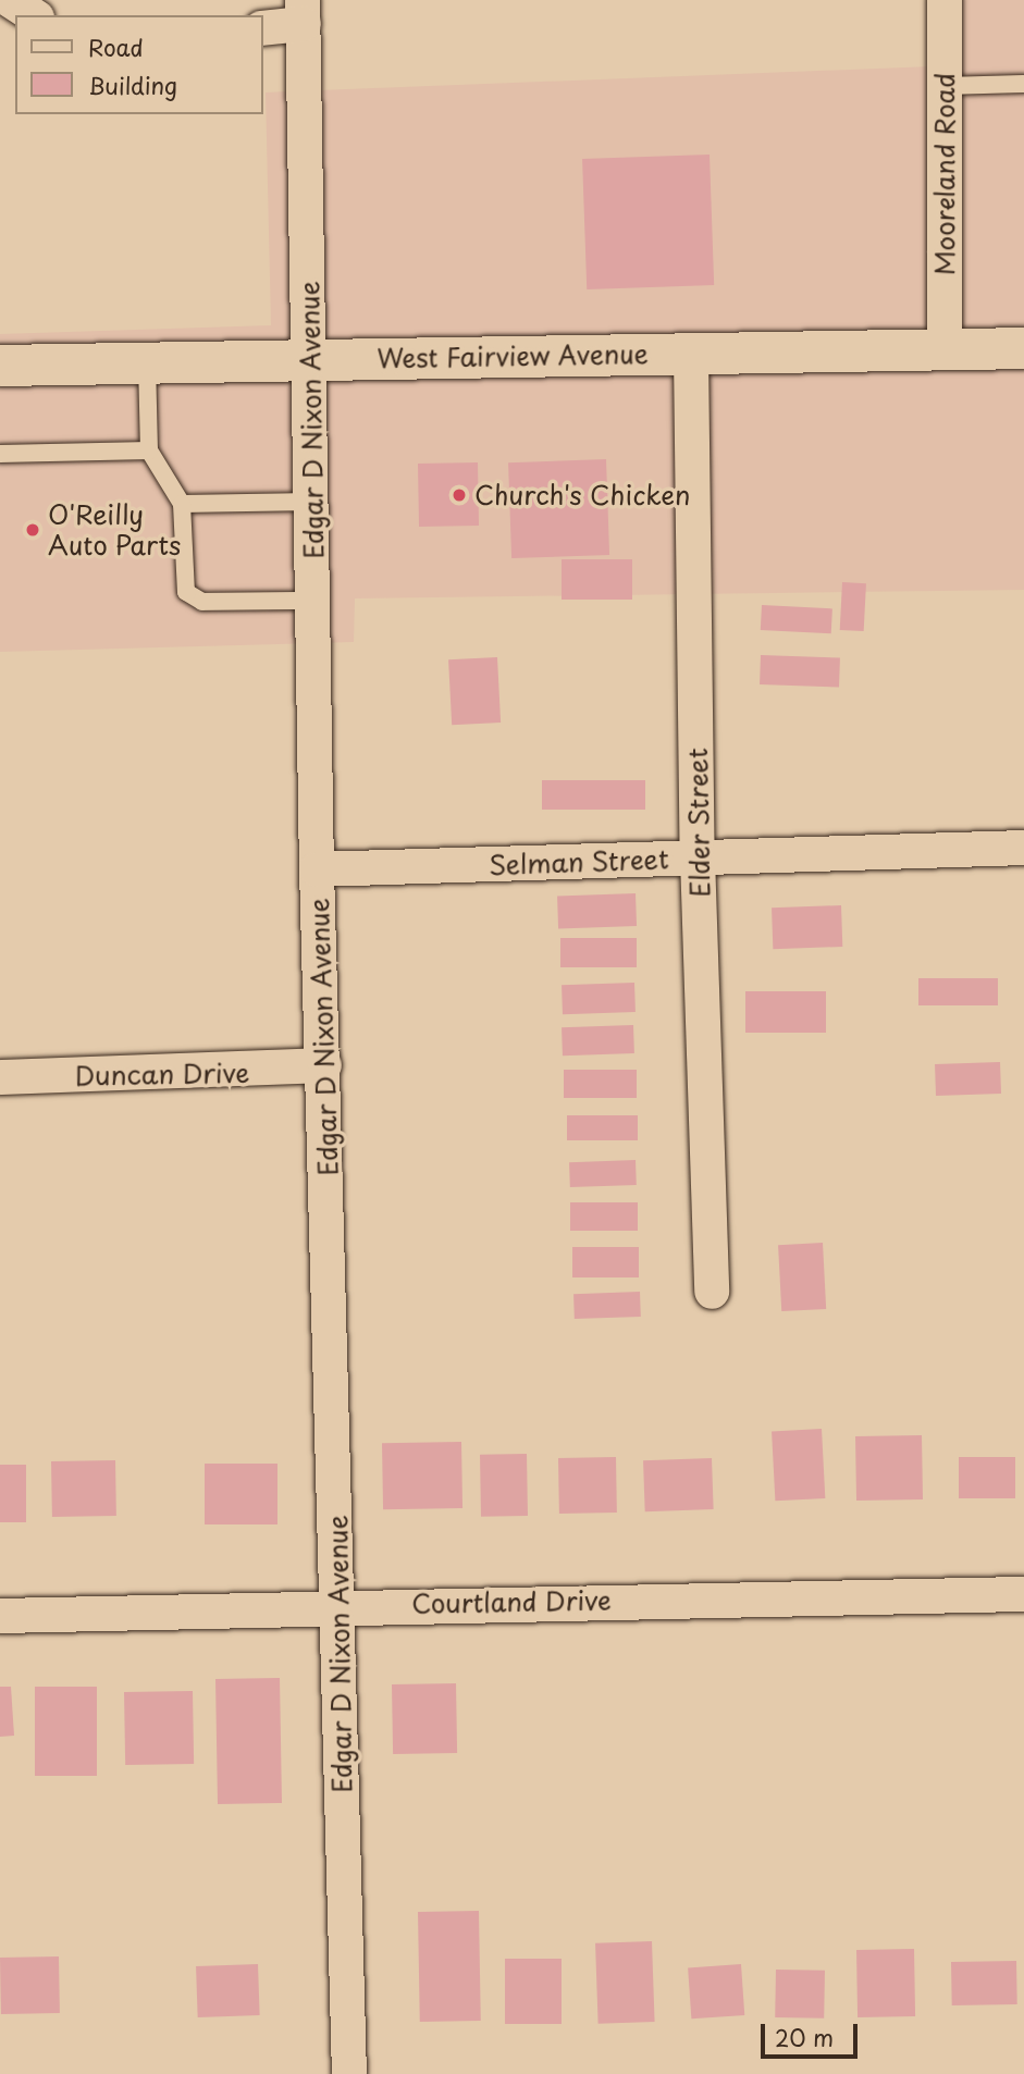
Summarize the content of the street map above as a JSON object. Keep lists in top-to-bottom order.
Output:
{
  "streets": {
    "main road": ["West Fairview Avenue"],
    "street": [
      "Mooreland Road",
      "Edgar D Nixon Avenue",
      "Elder Street",
      "Selman Street",
      "Duncan Drive",
      "Courtland Drive"
    ]
  },
  "crossings": [
    ["Mooreland Road", "West Fairview Avenue"],
    ["West Fairview Avenue", "Edgar D Nixon Avenue"],
    ["West Fairview Avenue", "Elder Street"],
    ["Edgar D Nixon Avenue", "Selman Street"],
    ["Edgar D Nixon Avenue", "Duncan Drive"],
    ["Edgar D Nixon Avenue", "Courtland Drive"],
    ["Elder Street", "Selman Street"]
  ],
  "places": ["Church's Chicken", "O'Reilly Auto Parts"],
  "legend": ["Road", "Building"],
  "scale_bar": "20 m"
}
